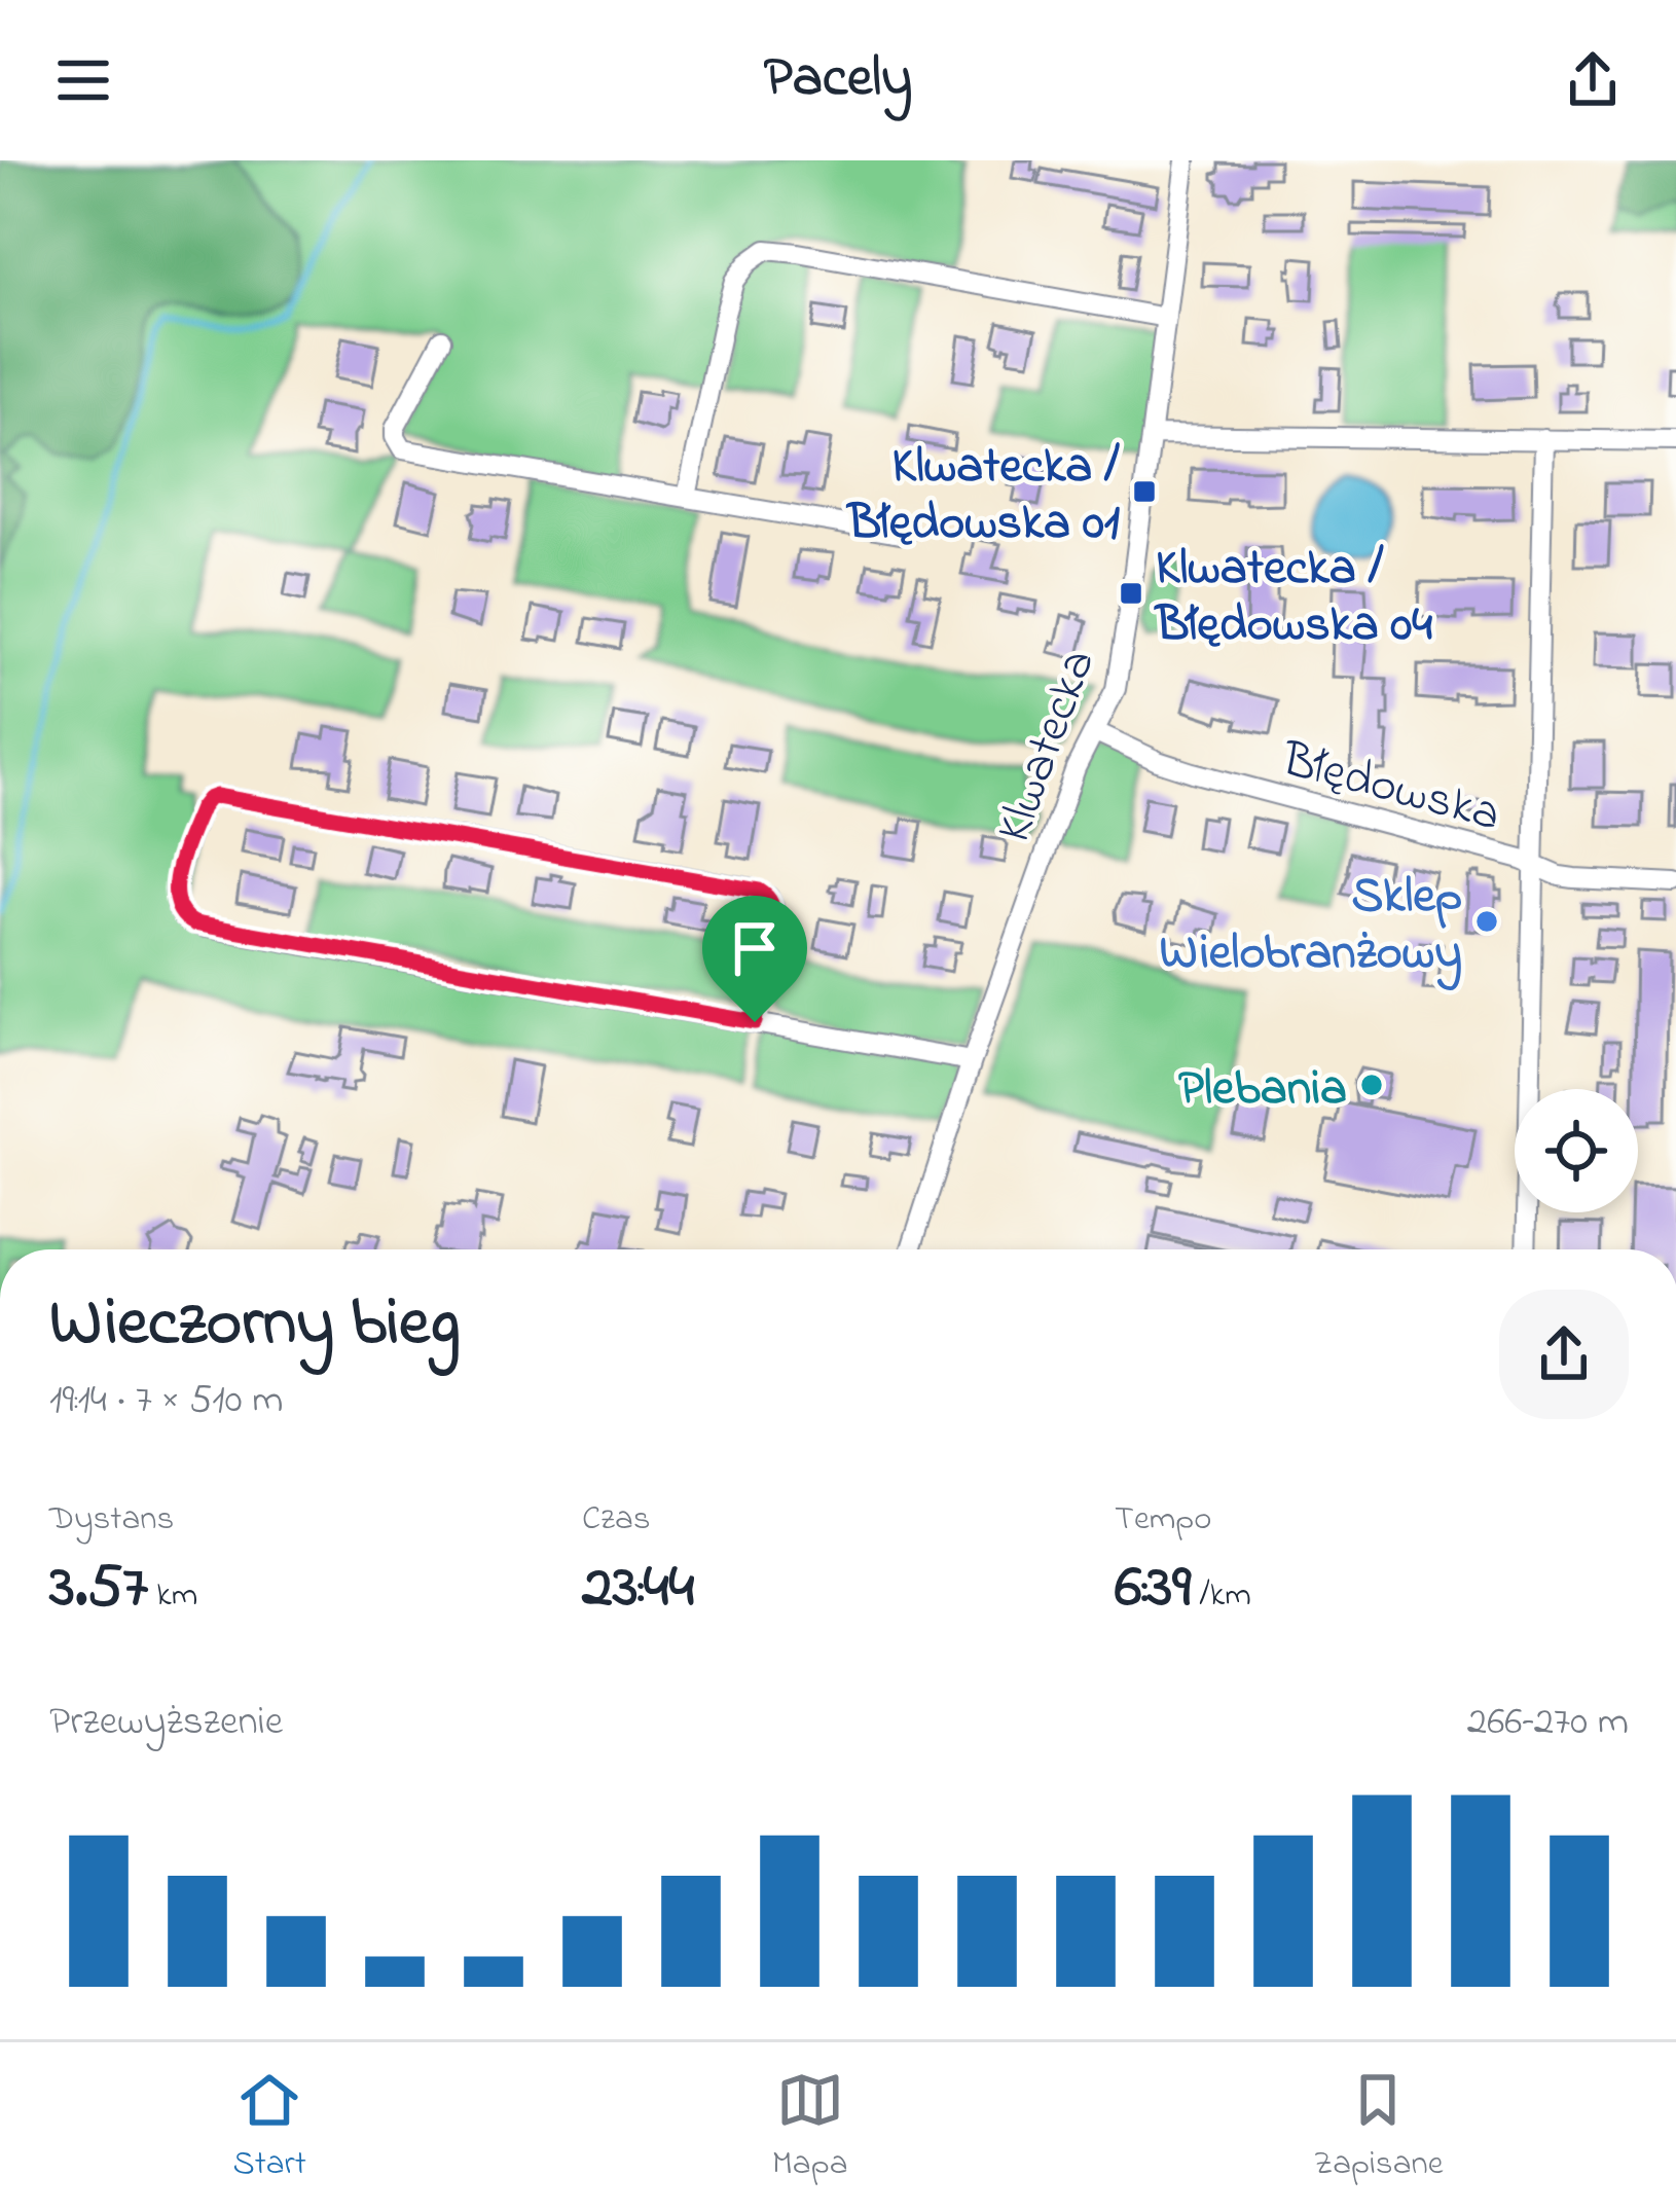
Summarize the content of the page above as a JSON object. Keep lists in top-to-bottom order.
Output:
{
  "streets": {
    "street": ["Klwatecka", "Błędowska"]
  },
  "crossings": [
    ["Klwatecka", "Błędowska"]
  ],
  "places": {
    "transit": ["Klwatecka / Błędowska 01", "Klwatecka / Błędowska 04"],
    "other": ["Sklep Wielobranżowy", "Plebania"]
  },
  "page": {
    "header": "Pacely",
    "heading": ["Wieczorny bieg", "19:14 · 7 × 510 m"],
    "stats": [
      ["Dystans", "3.57 km"],
      ["Czas", "23:44"],
      ["Tempo", "6:39 /km"]
    ],
    "chart": ["Przewyższenie", "266–270 m"],
    "tabs": ["Start", "Mapa", "Zapisane"]
  }
}
